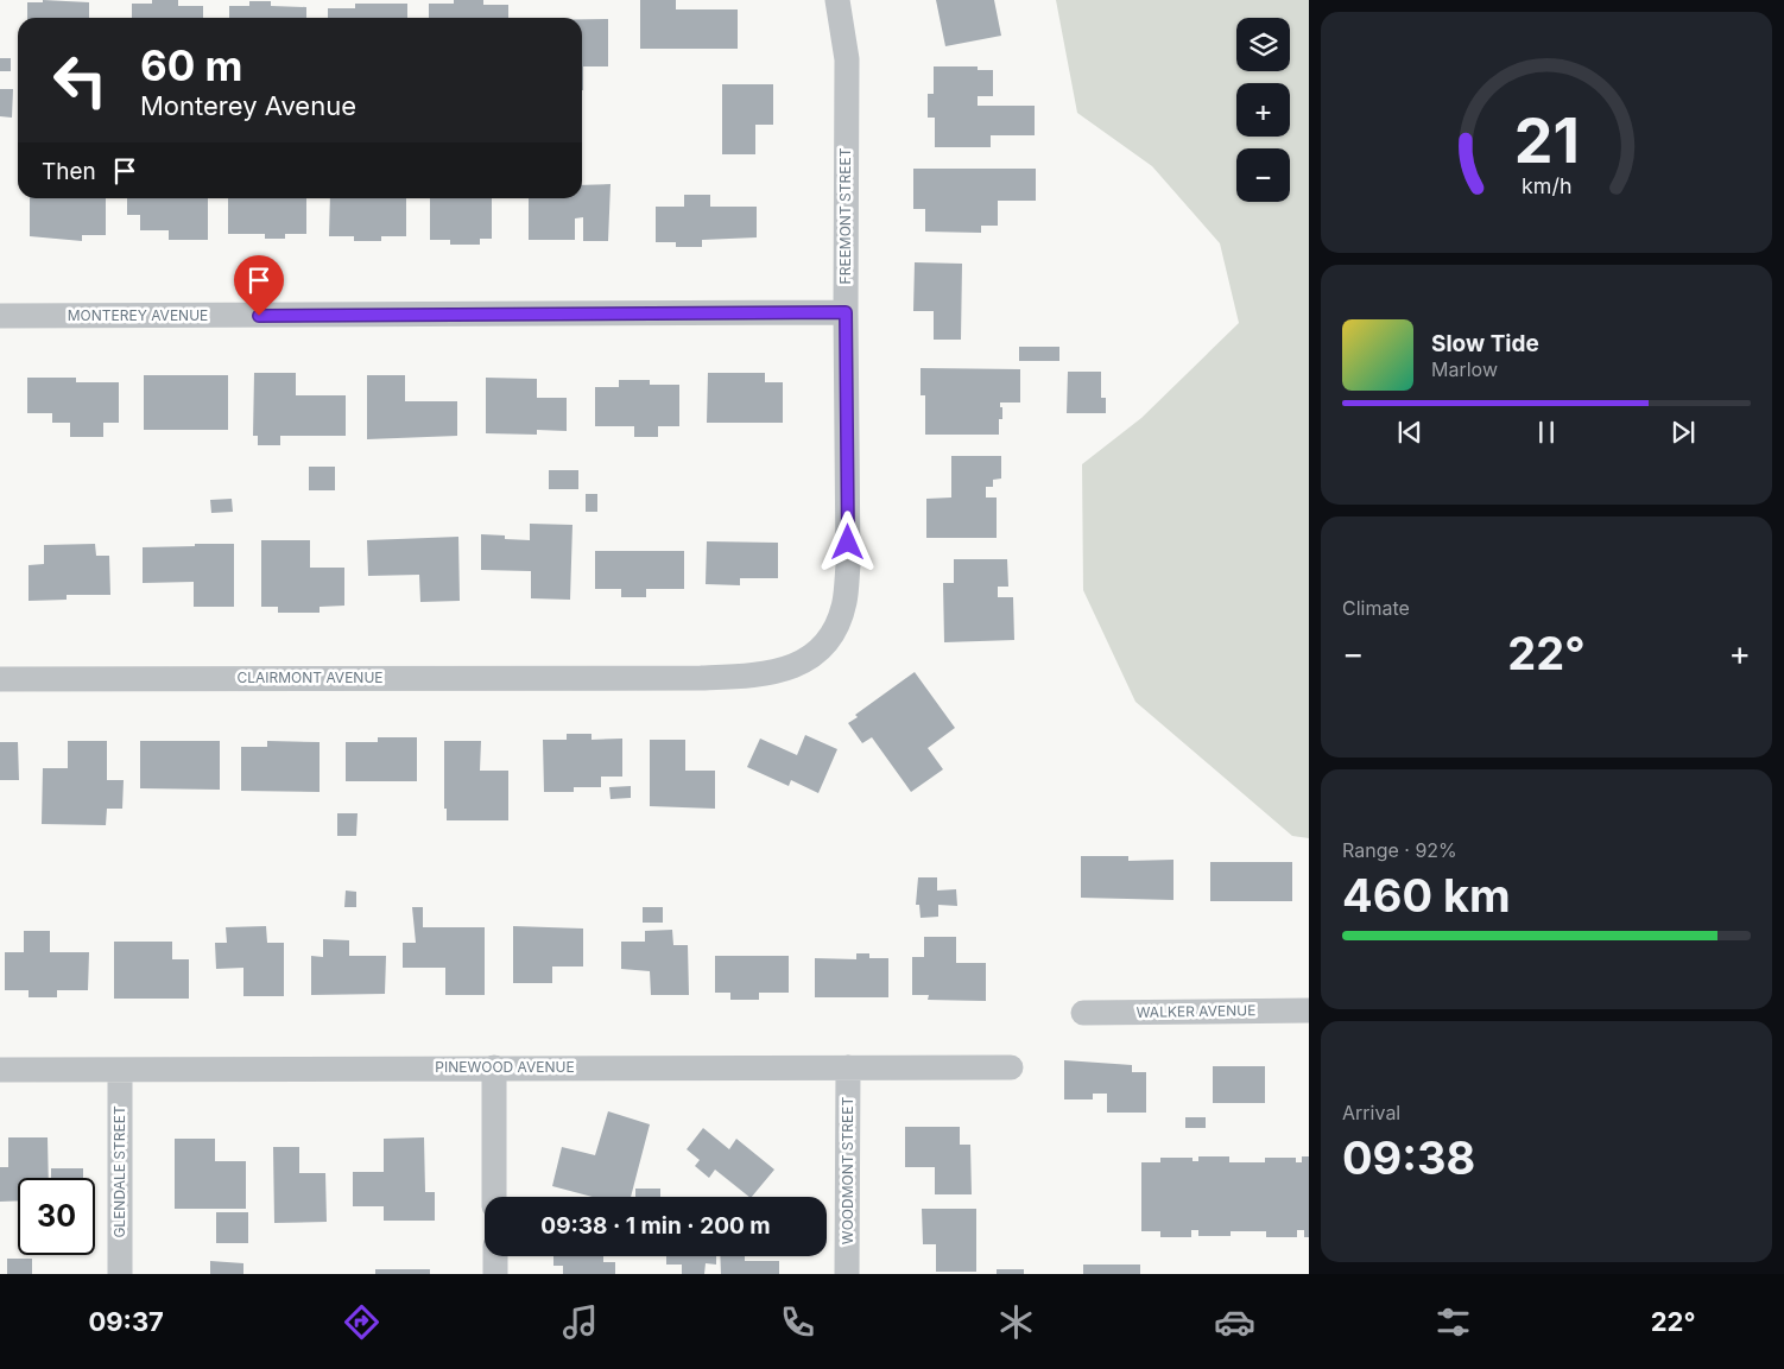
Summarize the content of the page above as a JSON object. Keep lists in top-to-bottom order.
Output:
{
  "streets": {
    "street": [
      "FREEMONT STREET",
      "MONTEREY AVENUE",
      "CLAIRMONT AVENUE",
      "WALKER AVENUE",
      "PINEWOOD AVENUE",
      "WOODMONT STREET",
      "GLENDALE STREET"
    ]
  },
  "crossings": [
    ["FREEMONT STREET", "MONTEREY AVENUE"],
    ["FREEMONT STREET", "CLAIRMONT AVENUE"],
    ["PINEWOOD AVENUE", "WOODMONT STREET"],
    ["PINEWOOD AVENUE", "GLENDALE STREET"]
  ],
  "page": {
    "map_buttons": ["+", "−"],
    "turn": ["60 m", "Monterey Avenue"],
    "then": "Then",
    "song": ["Slow Tide", "Marlow"],
    "tile": [
      "Climate",
      ["Range · 92%", "460 km"],
      ["Arrival", "09:38"]
    ],
    "heat": ["−", "22°", "+"],
    "limit": "30",
    "trip": "09:38 · 1 min · 200 m",
    "tabs": ["09:37", "22°"],
    "gauge": ["21", "km/h"]
  }
}
